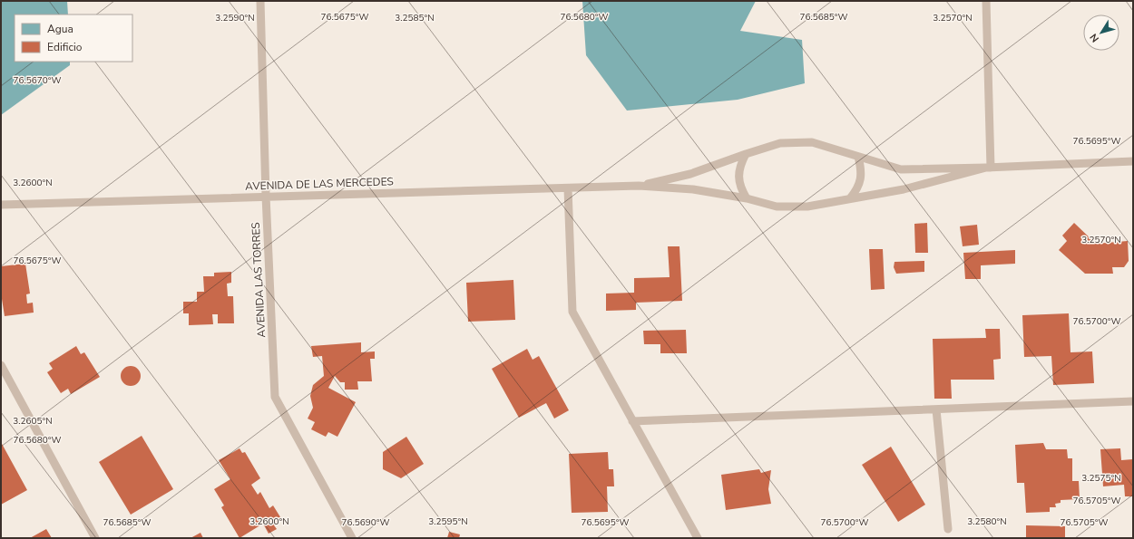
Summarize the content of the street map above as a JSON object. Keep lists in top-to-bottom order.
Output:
{
  "streets": {
    "lane": ["AVENIDA DE LAS MERCEDES", "AVENIDA LAS TORRES"]
  },
  "crossings": [
    ["AVENIDA DE LAS MERCEDES", "AVENIDA LAS TORRES"]
  ],
  "legend": ["Agua", "Edificio"],
  "north": "bottom left",
  "coordinates": [
    "76.5675°W",
    "76.5680°W",
    "76.5685°W",
    "3.2590°N",
    "3.2585°N",
    "3.2570°N",
    "76.5670°W",
    "76.5695°W",
    "3.2600°N",
    "76.5700°W",
    "3.2605°N",
    "3.2575°N",
    "76.5705°W",
    "3.2595°N",
    "3.2580°N",
    "76.5690°W"
  ]
}
